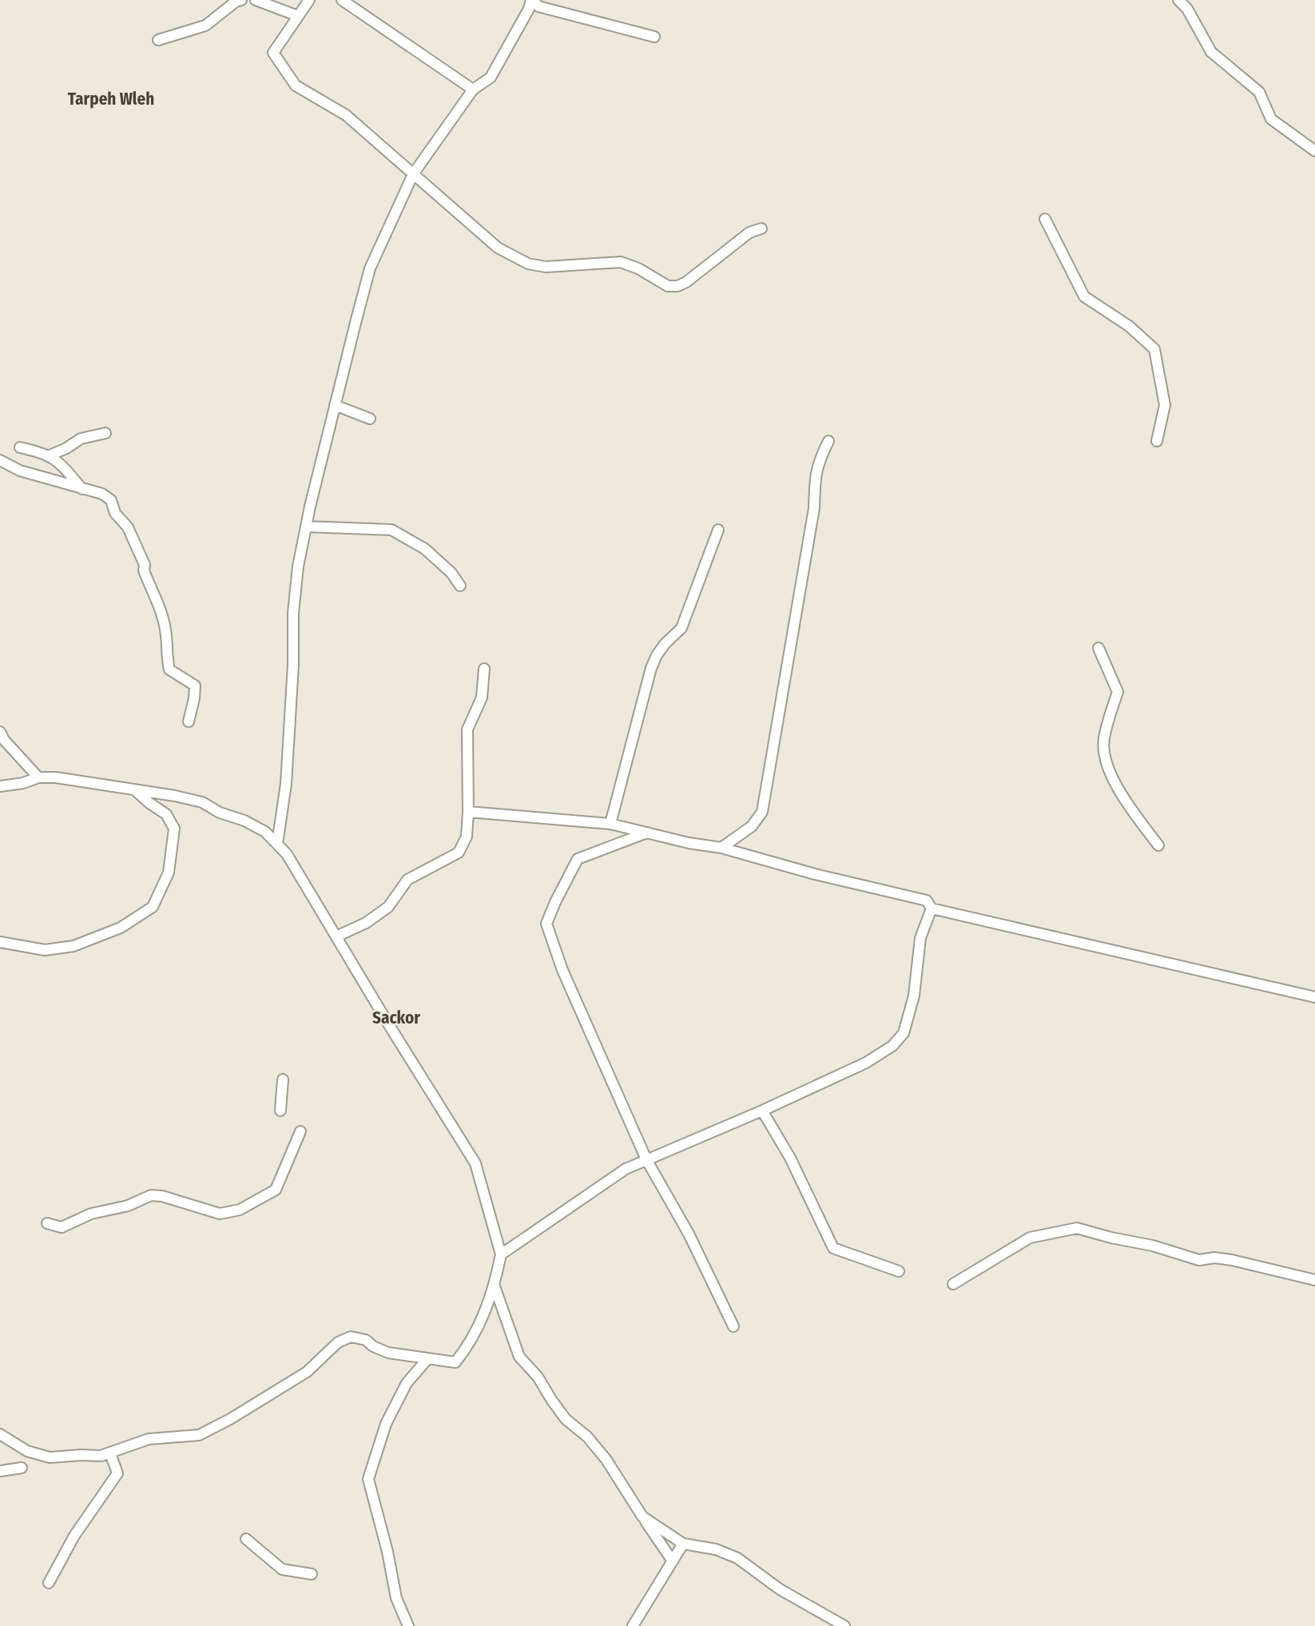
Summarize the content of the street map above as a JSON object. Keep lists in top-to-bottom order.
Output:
{
  "districts": ["Tarpeh Wleh", "Sackor"]
}
